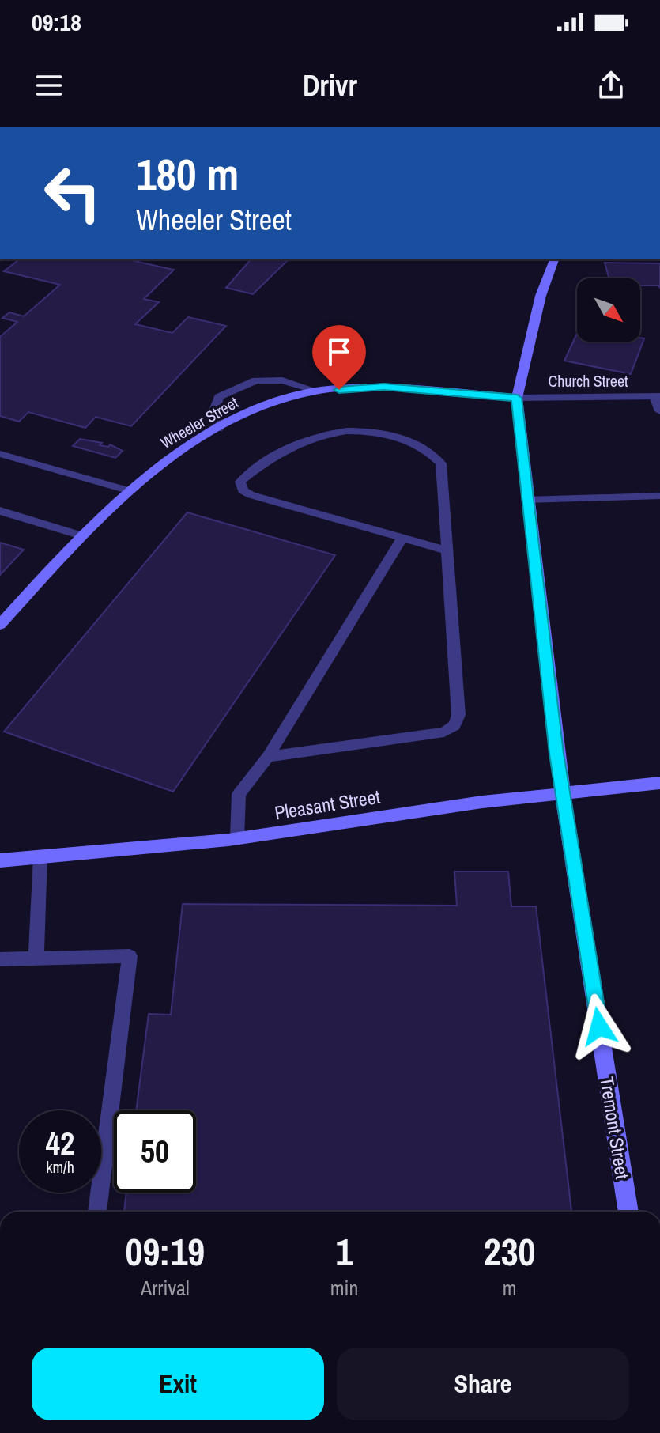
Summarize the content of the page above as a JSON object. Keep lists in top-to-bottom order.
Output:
{
  "streets": {
    "main road": ["Wheeler Street", "Pleasant Street", "Tremont Street"],
    "street": ["Church Street"]
  },
  "crossings": [
    ["Church Street", "Wheeler Street"],
    ["Church Street", "Tremont Street"],
    ["Wheeler Street", "Tremont Street"],
    ["Pleasant Street", "Tremont Street"]
  ],
  "north": "bottom right",
  "page": {
    "status": "09:18",
    "header": "Drivr",
    "turn": ["180 m", "Wheeler Street"],
    "speed": "42 km/h",
    "limit": "50",
    "eta": [
      "09:19",
      "Arrival",
      "1",
      "min",
      "230",
      "m"
    ],
    "buttons": ["Exit", "Share"]
  }
}
